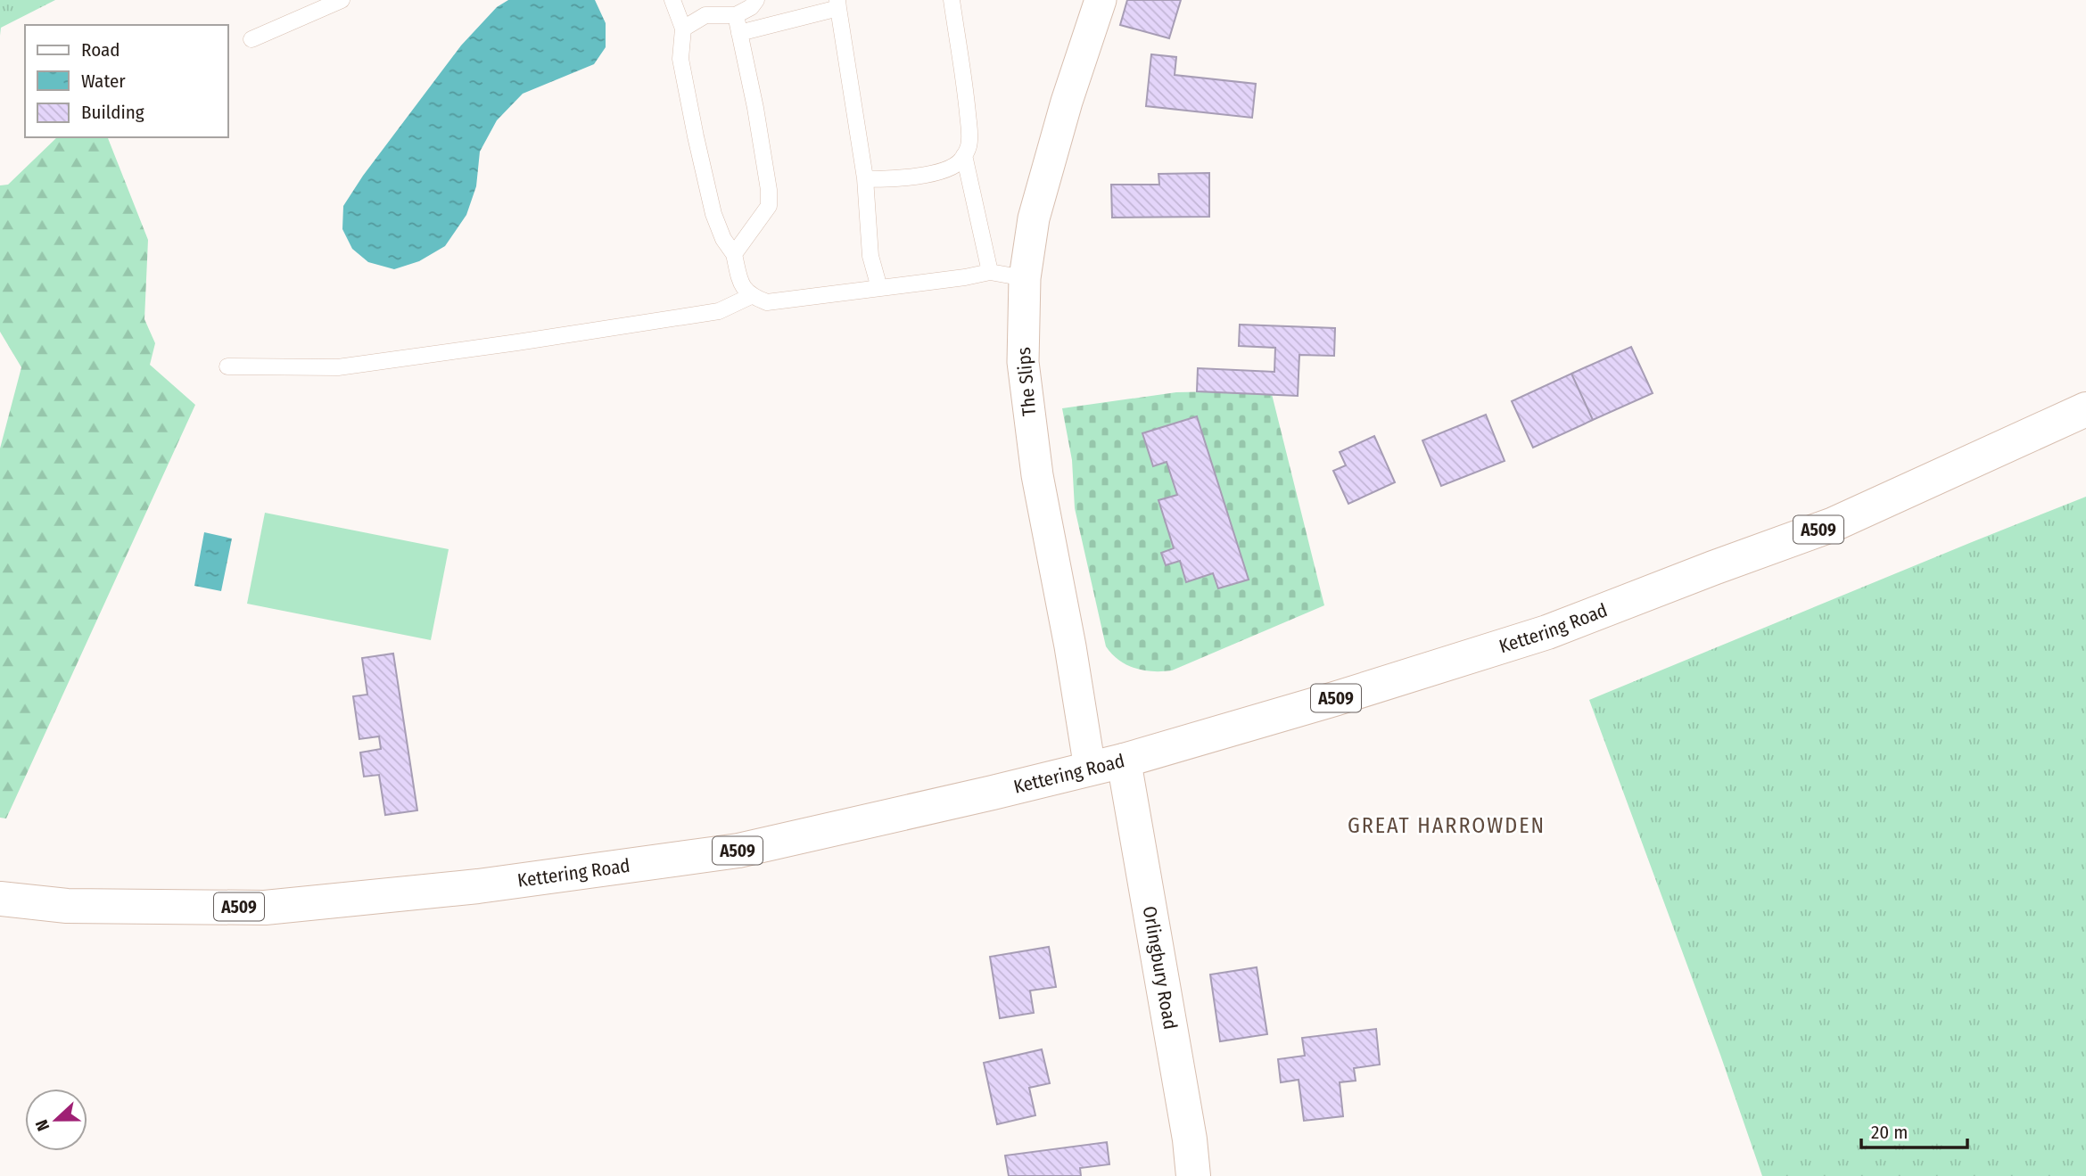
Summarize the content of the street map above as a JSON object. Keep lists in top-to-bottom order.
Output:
{
  "streets": {
    "main road": ["A509", "Kettering Road", "Orlingbury Road"],
    "street": ["The Slips"]
  },
  "crossings": [
    ["The Slips", "Kettering Road"],
    ["Kettering Road", "Orlingbury Road"]
  ],
  "districts": ["GREAT HARROWDEN"],
  "legend": ["Road", "Water", "Building"],
  "scale_bar": "20 m",
  "north": "left"
}
